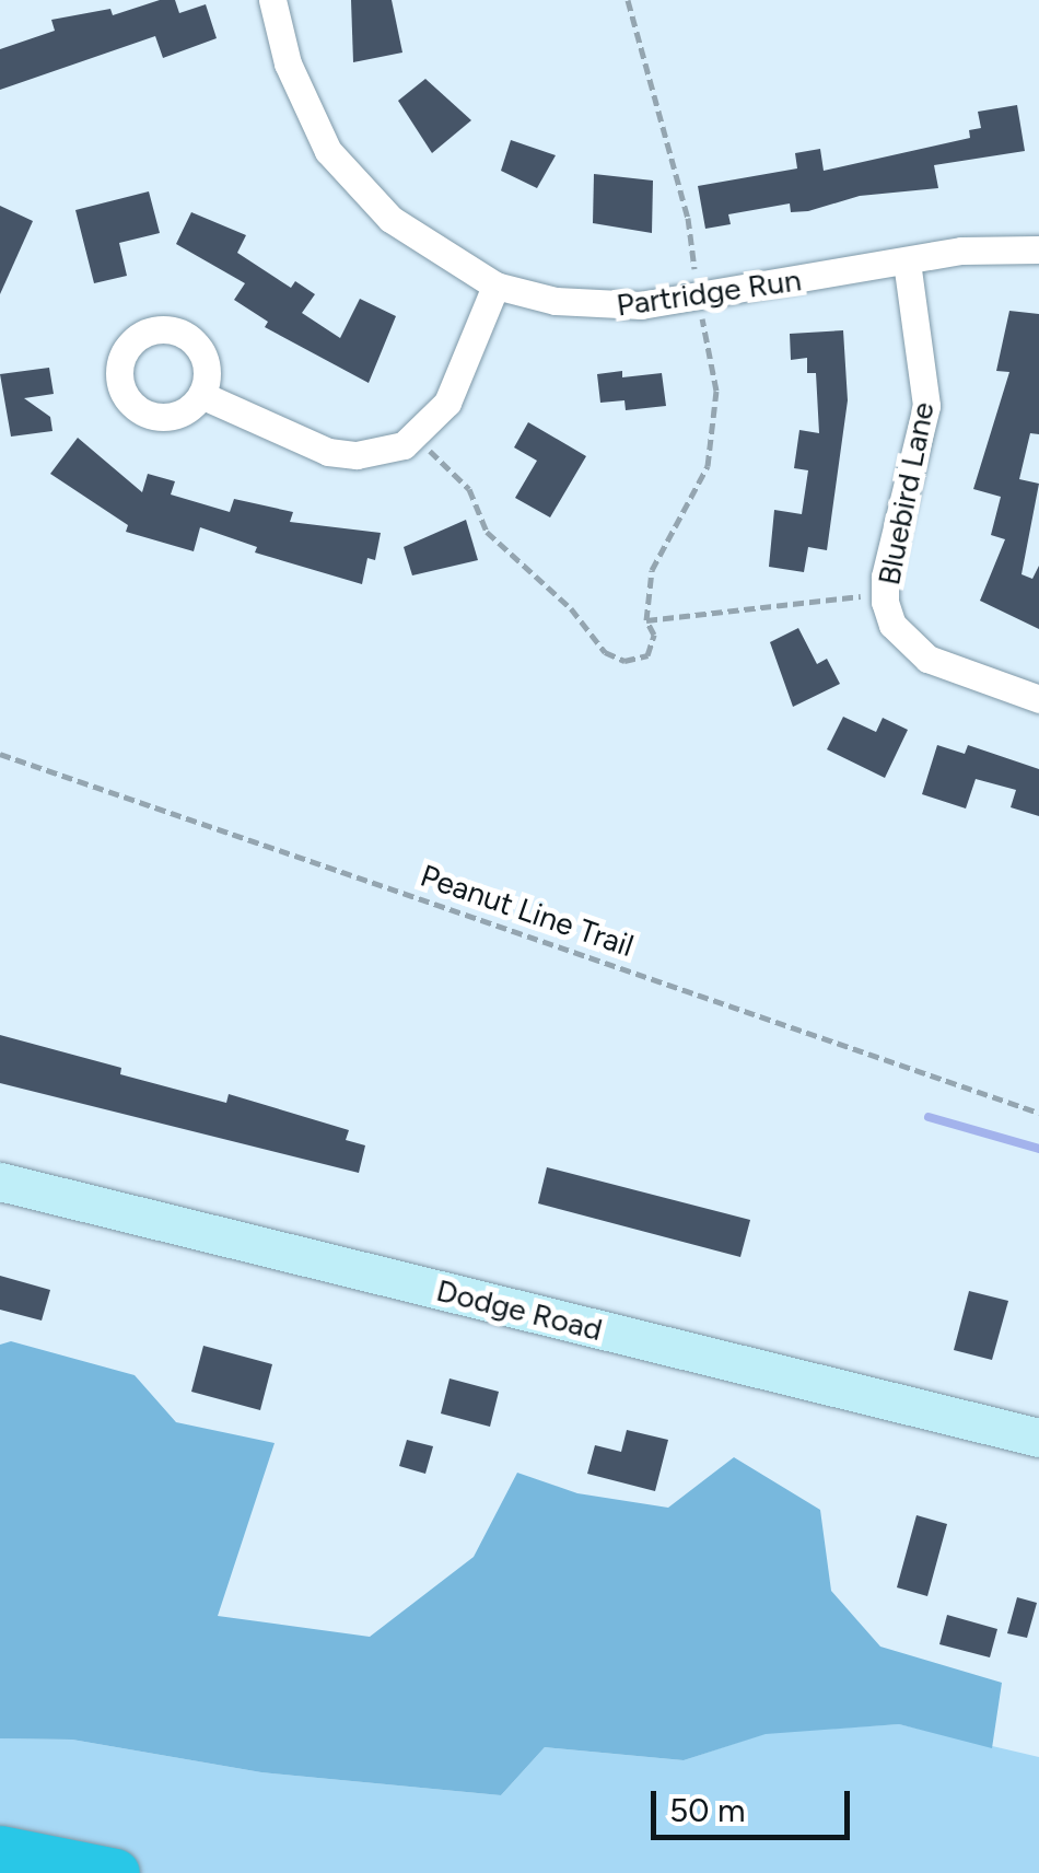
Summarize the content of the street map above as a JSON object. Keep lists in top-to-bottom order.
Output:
{
  "streets": {
    "street": ["Partridge Run", "Bluebird Lane", "Dodge Road"],
    "path": ["Peanut Line Trail"]
  },
  "crossings": [
    ["Partridge Run", "Bluebird Lane"]
  ],
  "scale_bar": "50 m"
}
